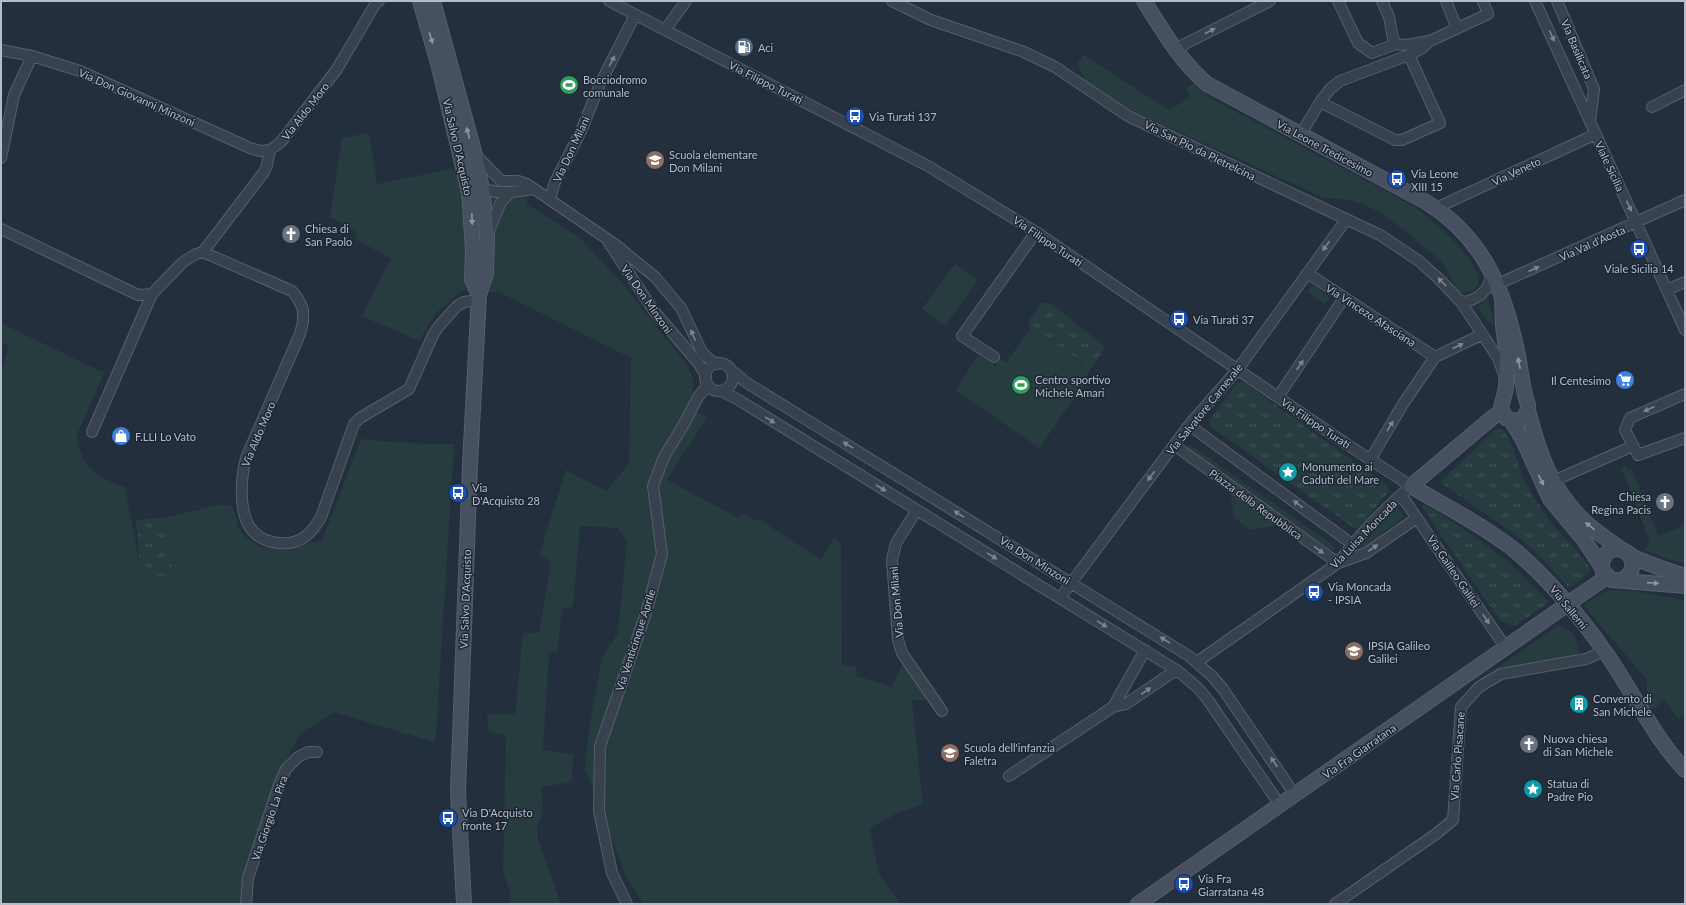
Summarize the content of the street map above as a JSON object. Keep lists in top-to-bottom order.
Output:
{
  "streets": {
    "main road": [
      "Via Salvo D'Acquisto",
      "Via Leone Tredicesimo",
      "Via Luisa Moncada",
      "Via Sallemi",
      "Via Fra Giarratana"
    ],
    "street": [
      "Via Basilicata",
      "Via Filippo Turati",
      "Via Don Giovanni Minzoni",
      "Via Aldo Moro",
      "Via Don Milani",
      "Via San Pio da Pietrelcina",
      "Viale Sicilia",
      "Via Veneto",
      "Via Val d'Aosta",
      "Via Don Minzoni",
      "Via Vincezo Afasciana",
      "Via Salvatore Carnevale",
      "Piazza della Repubblica",
      "Via Galileo Galilei",
      "Via Venticinque Aprile",
      "Via Carlo Pisacane",
      "Via Giorgio La Pira"
    ]
  },
  "crossings": [
    ["Via Basilicata", "Viale Sicilia"],
    ["Via Filippo Turati", "Via Don Milani"],
    ["Via Filippo Turati", "Via Salvatore Carnevale"],
    ["Via Filippo Turati", "Via Luisa Moncada"],
    ["Via Filippo Turati", "Via Galileo Galilei"],
    ["Via Filippo Turati", "Via Sallemi"],
    ["Via Don Giovanni Minzoni", "Via Aldo Moro"],
    ["Via Aldo Moro", "Via Salvo D'Acquisto"],
    ["Via Leone Tredicesimo", "Via Veneto"],
    ["Via Leone Tredicesimo", "Via Val d'Aosta"],
    ["Via Leone Tredicesimo", "Via Luisa Moncada"],
    ["Via Don Milani", "Via Don Minzoni"],
    ["Via San Pio da Pietrelcina", "Via Salvatore Carnevale"],
    ["Viale Sicilia", "Via Veneto"],
    ["Viale Sicilia", "Via Val d'Aosta"],
    ["Via Don Minzoni", "Via Salvatore Carnevale"],
    ["Via Don Minzoni", "Via Luisa Moncada"],
    ["Via Don Minzoni", "Via Venticinque Aprile"],
    ["Via Don Minzoni", "Via Fra Giarratana"],
    ["Via Vincezo Afasciana", "Via Salvatore Carnevale"],
    ["Via Salvatore Carnevale", "Piazza della Repubblica"],
    ["Piazza della Repubblica", "Via Luisa Moncada"],
    ["Via Luisa Moncada", "Via Galileo Galilei"],
    ["Via Luisa Moncada", "Via Sallemi"],
    ["Via Galileo Galilei", "Via Sallemi"],
    ["Via Galileo Galilei", "Via Fra Giarratana"],
    ["Via Sallemi", "Via Carlo Pisacane"]
  ],
  "one_way": [
    "Via Don Milani",
    "Viale Sicilia",
    "Via Val d'Aosta",
    "Via Salvatore Carnevale",
    "Via Galileo Galilei"
  ],
  "places": {
    "fuel station": ["Aci"],
    "sports": ["Bocciodromo comunale", "Centro sportivo Michele Amari"],
    "bus stop": [
      "Via Turati 137",
      "Via Leone XIII 15",
      "Viale Sicilia 14",
      "Via Turati 37",
      "Via D'Acquisto 28",
      "Via Moncada - IPSIA",
      "Via D'Acquisto fronte 17",
      "Via Fra Giarratana 48"
    ],
    "school or university": ["Scuola elementare Don Milani", "IPSIA Galileo Galilei", "Scuola dell'infanzia Faletra"],
    "church": ["Chiesa di San Paolo", "Chiesa Regina Pacis", "Nuova chiesa di San Michele"],
    "supermarket": ["Il Centesimo"],
    "shop": ["F.LLI Lo Vato"],
    "place": ["Monumento ai Caduti del Mare", "Statua di Padre Pio"],
    "building": ["Convento di San Michele"]
  }
}
